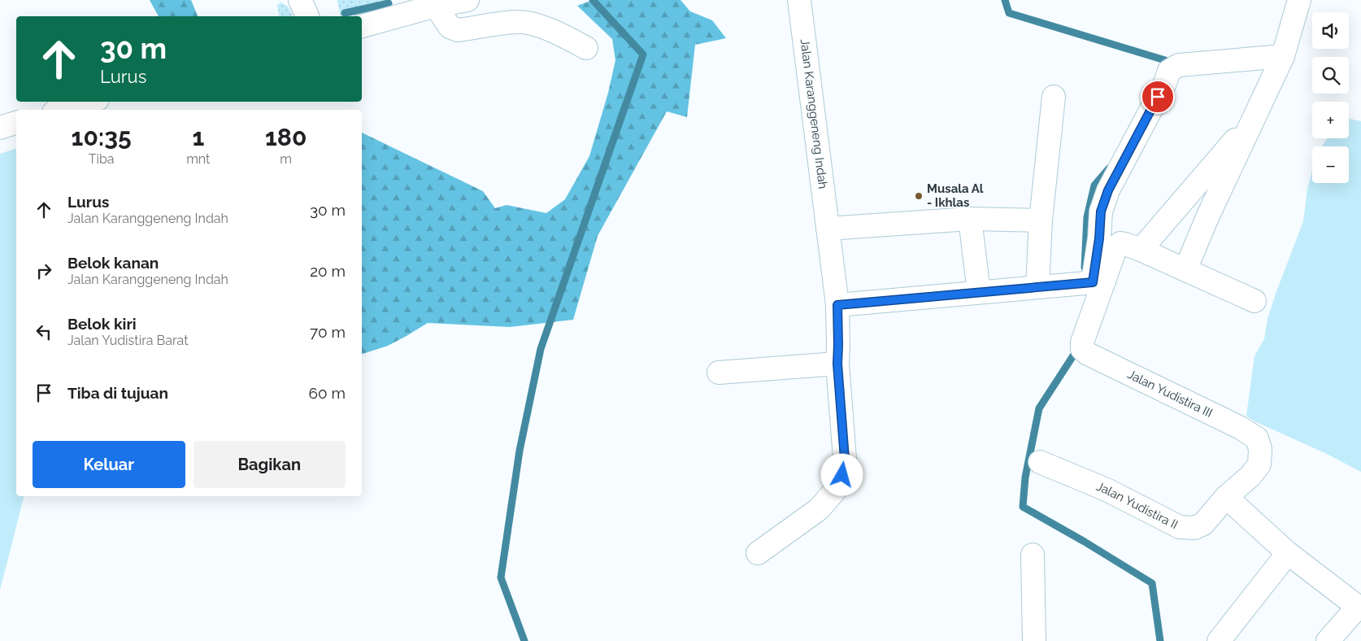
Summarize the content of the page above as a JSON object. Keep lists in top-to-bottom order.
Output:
{
  "streets": {
    "street": ["Jalan Karanggeneng Indah", "Jalan Yudistira III", "Jalan Yudistira II"]
  },
  "crossings": [
    ["Jalan Yudistira III", "Jalan Yudistira II"]
  ],
  "places": ["Musala Al - Ikhlas"],
  "page": {
    "map_buttons": ["+", "−"],
    "turn": ["30 m", "Lurus"],
    "eta": [
      "10:35",
      "Tiba",
      "1",
      "mnt",
      "180",
      "m"
    ],
    "list": [
      {
        "name": "Lurus",
        "note": "Jalan Karanggeneng Indah",
        "value": "30 m"
      },
      {
        "name": "Belok kanan",
        "note": "Jalan Karanggeneng Indah",
        "value": "20 m"
      },
      {
        "name": "Belok kiri",
        "note": "Jalan Yudistira Barat",
        "value": "70 m"
      },
      {
        "name": "Tiba di tujuan",
        "value": "60 m"
      }
    ],
    "buttons": ["Keluar", "Bagikan"]
  }
}
